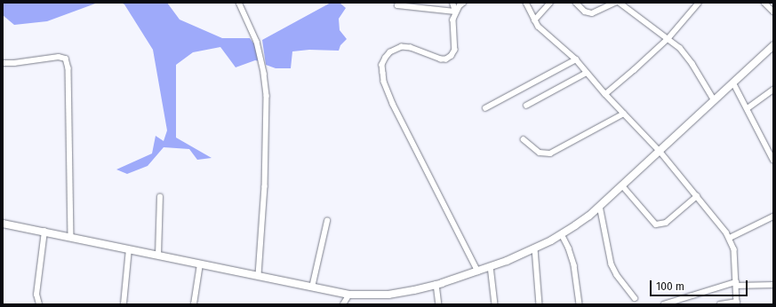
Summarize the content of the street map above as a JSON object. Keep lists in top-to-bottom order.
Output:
{
  "scale_bar": "100 m"
}
